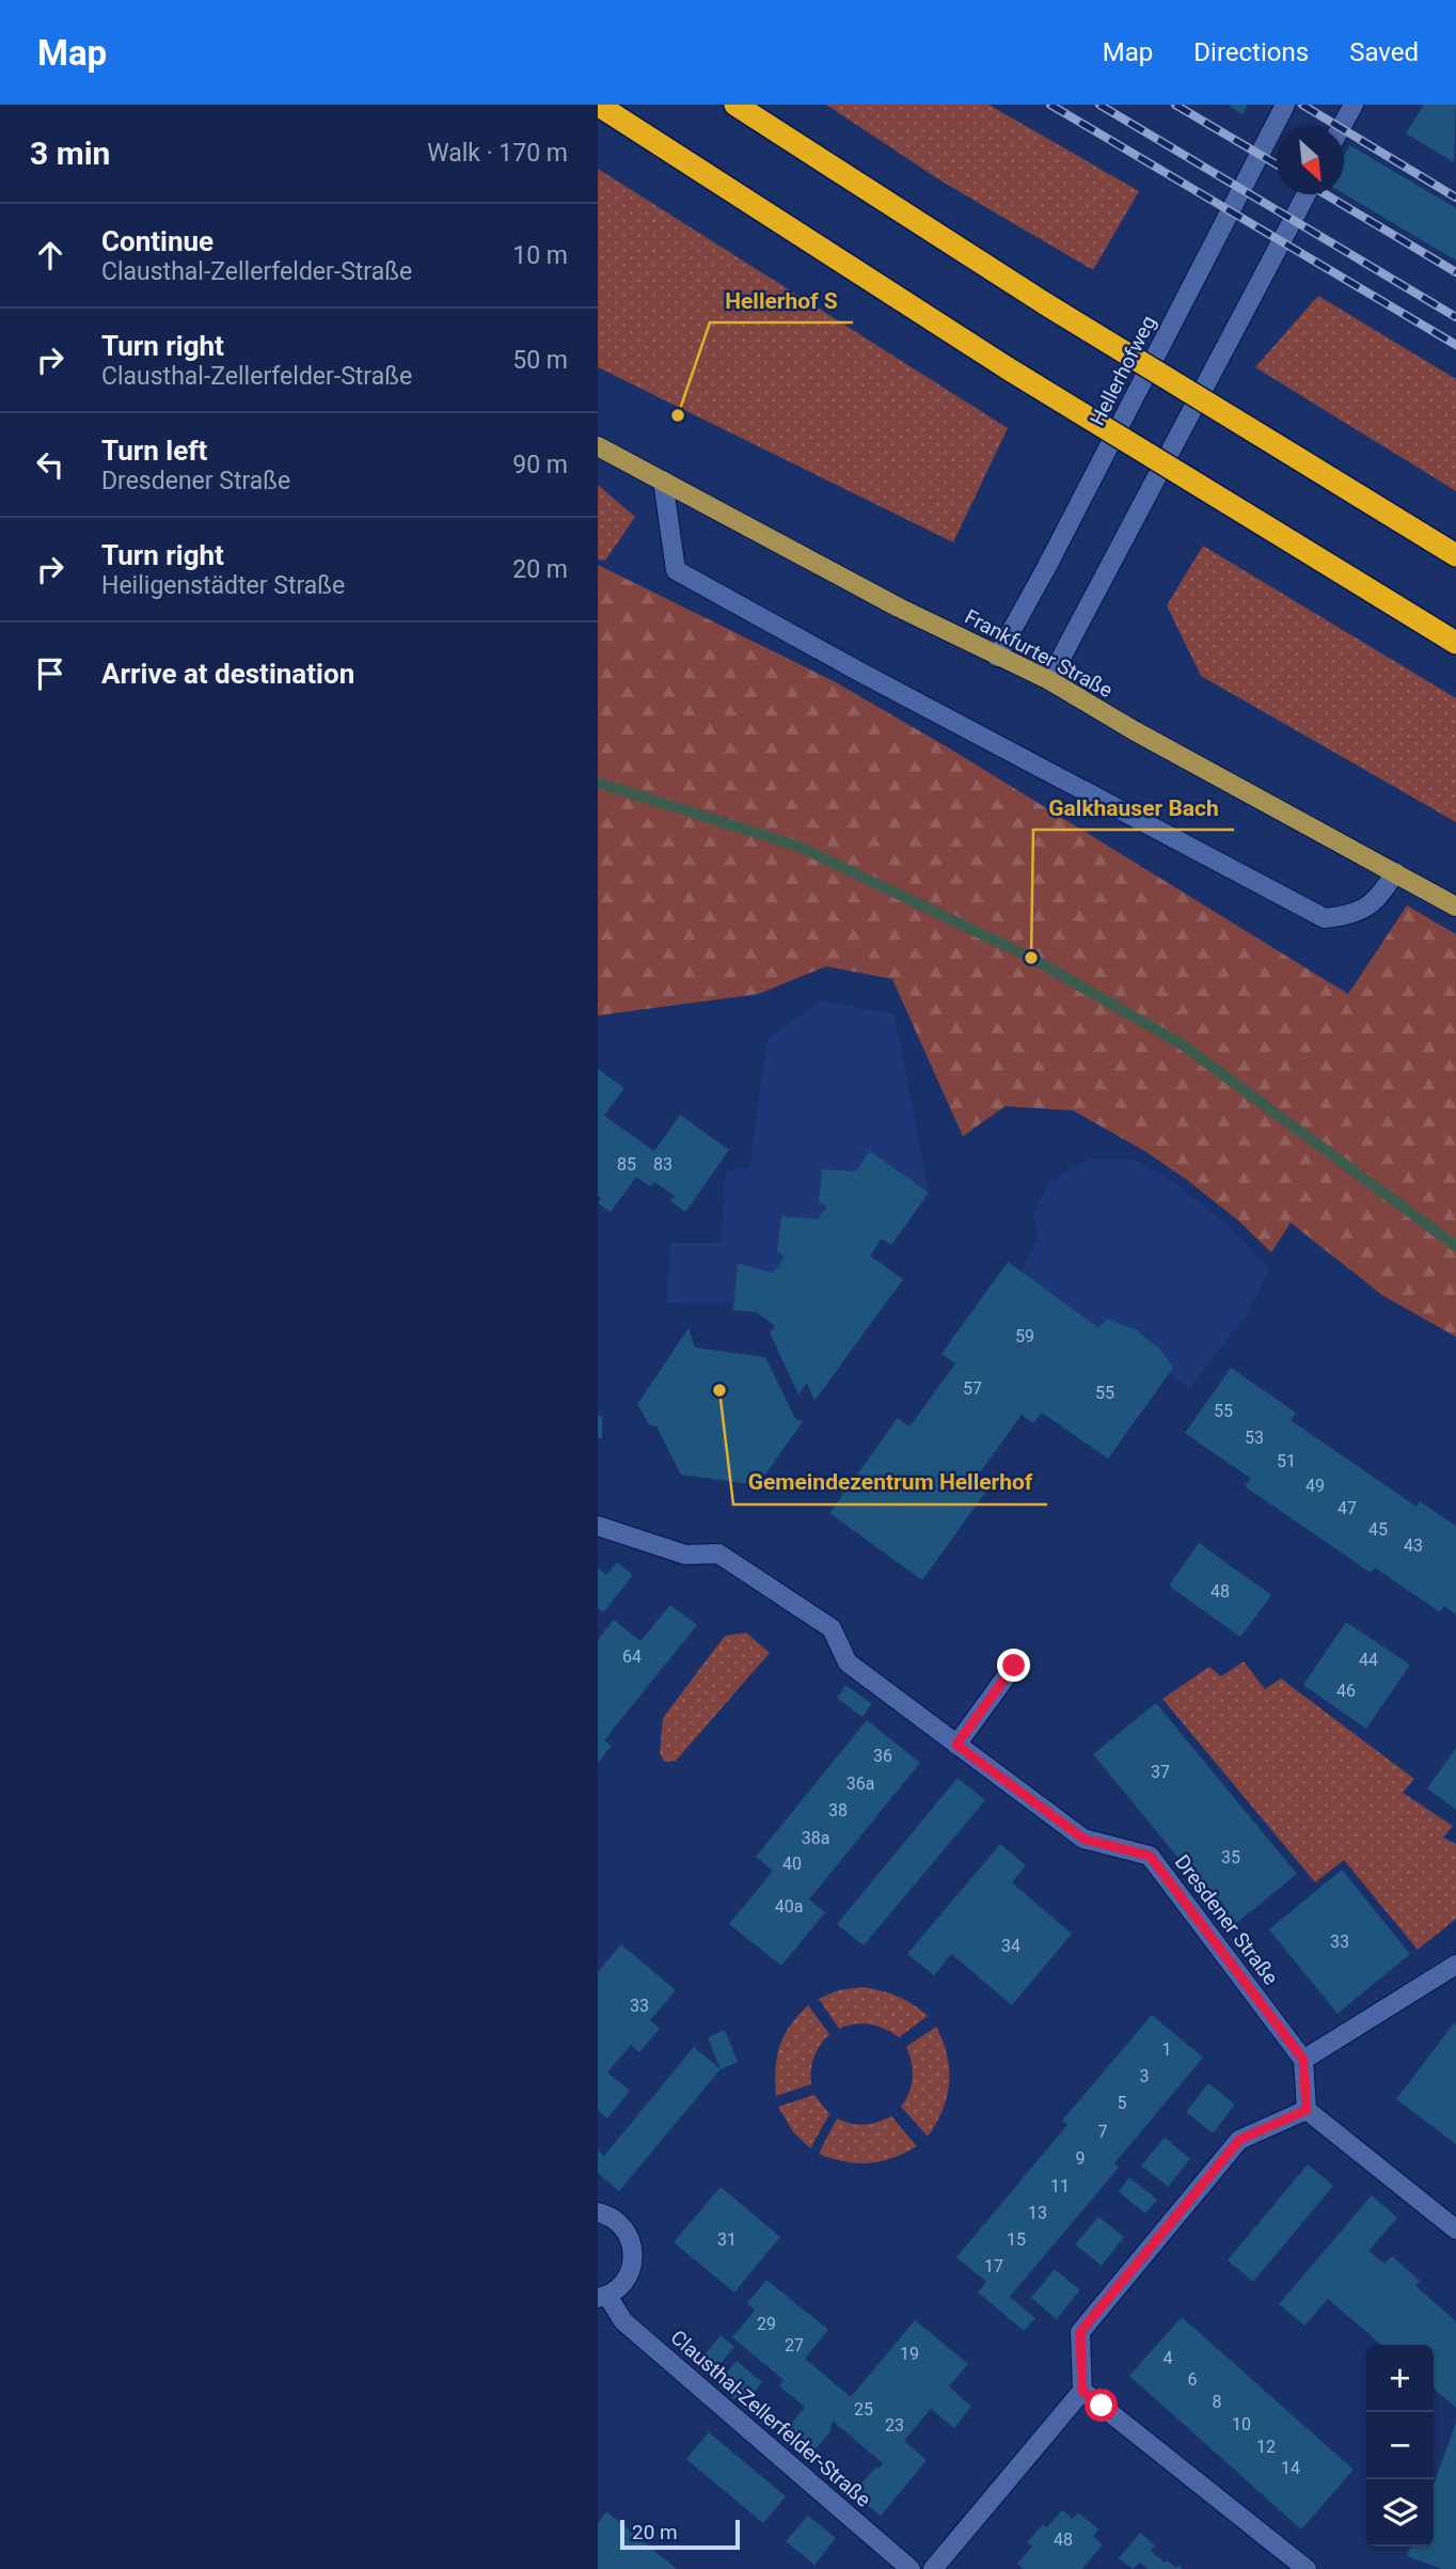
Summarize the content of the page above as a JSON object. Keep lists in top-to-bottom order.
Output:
{
  "streets": {
    "main road": ["Frankfurter Straße"],
    "street": ["Hellerhofweg", "Dresdener Straße", "Clausthal-Zellerfelder-Straße"]
  },
  "crossings": [
    ["Hellerhofweg", "Frankfurter Straße"]
  ],
  "places": ["Hellerhof S", "Galkhauser Bach", "Gemeindezentrum Hellerhof"],
  "house_numbers": [
    "85",
    "83",
    "59",
    "57",
    "55",
    "55",
    "53",
    "51",
    "49",
    "47",
    "45",
    "43",
    "48",
    "64",
    "44",
    "46",
    "36",
    "37",
    "36a",
    "38",
    "38a",
    "35",
    "40",
    "40a",
    "33",
    "34",
    "33",
    "1",
    "3",
    "5",
    "7",
    "9",
    "11",
    "13",
    "31",
    "15",
    "17",
    "29",
    "27",
    "19",
    "4",
    "6",
    "8",
    "25",
    "10",
    "23",
    "12",
    "14",
    "48"
  ],
  "scale_bar": "20 m",
  "north": "bottom right",
  "page": {
    "header": "Map",
    "nav": ["Map", "Directions", "Saved"],
    "heading": ["3 min", "Walk · 170 m"],
    "list": [
      ["Continue", "Clausthal-Zellerfelder-Straße", "10 m"],
      ["Turn right", "Clausthal-Zellerfelder-Straße", "50 m"],
      ["Turn left", "Dresdener Straße", "90 m"],
      ["Turn right", "Heiligenstädter Straße", "20 m"],
      "Arrive at destination"
    ],
    "map_buttons": ["+", "−"],
    "scale": "20 m"
  }
}
